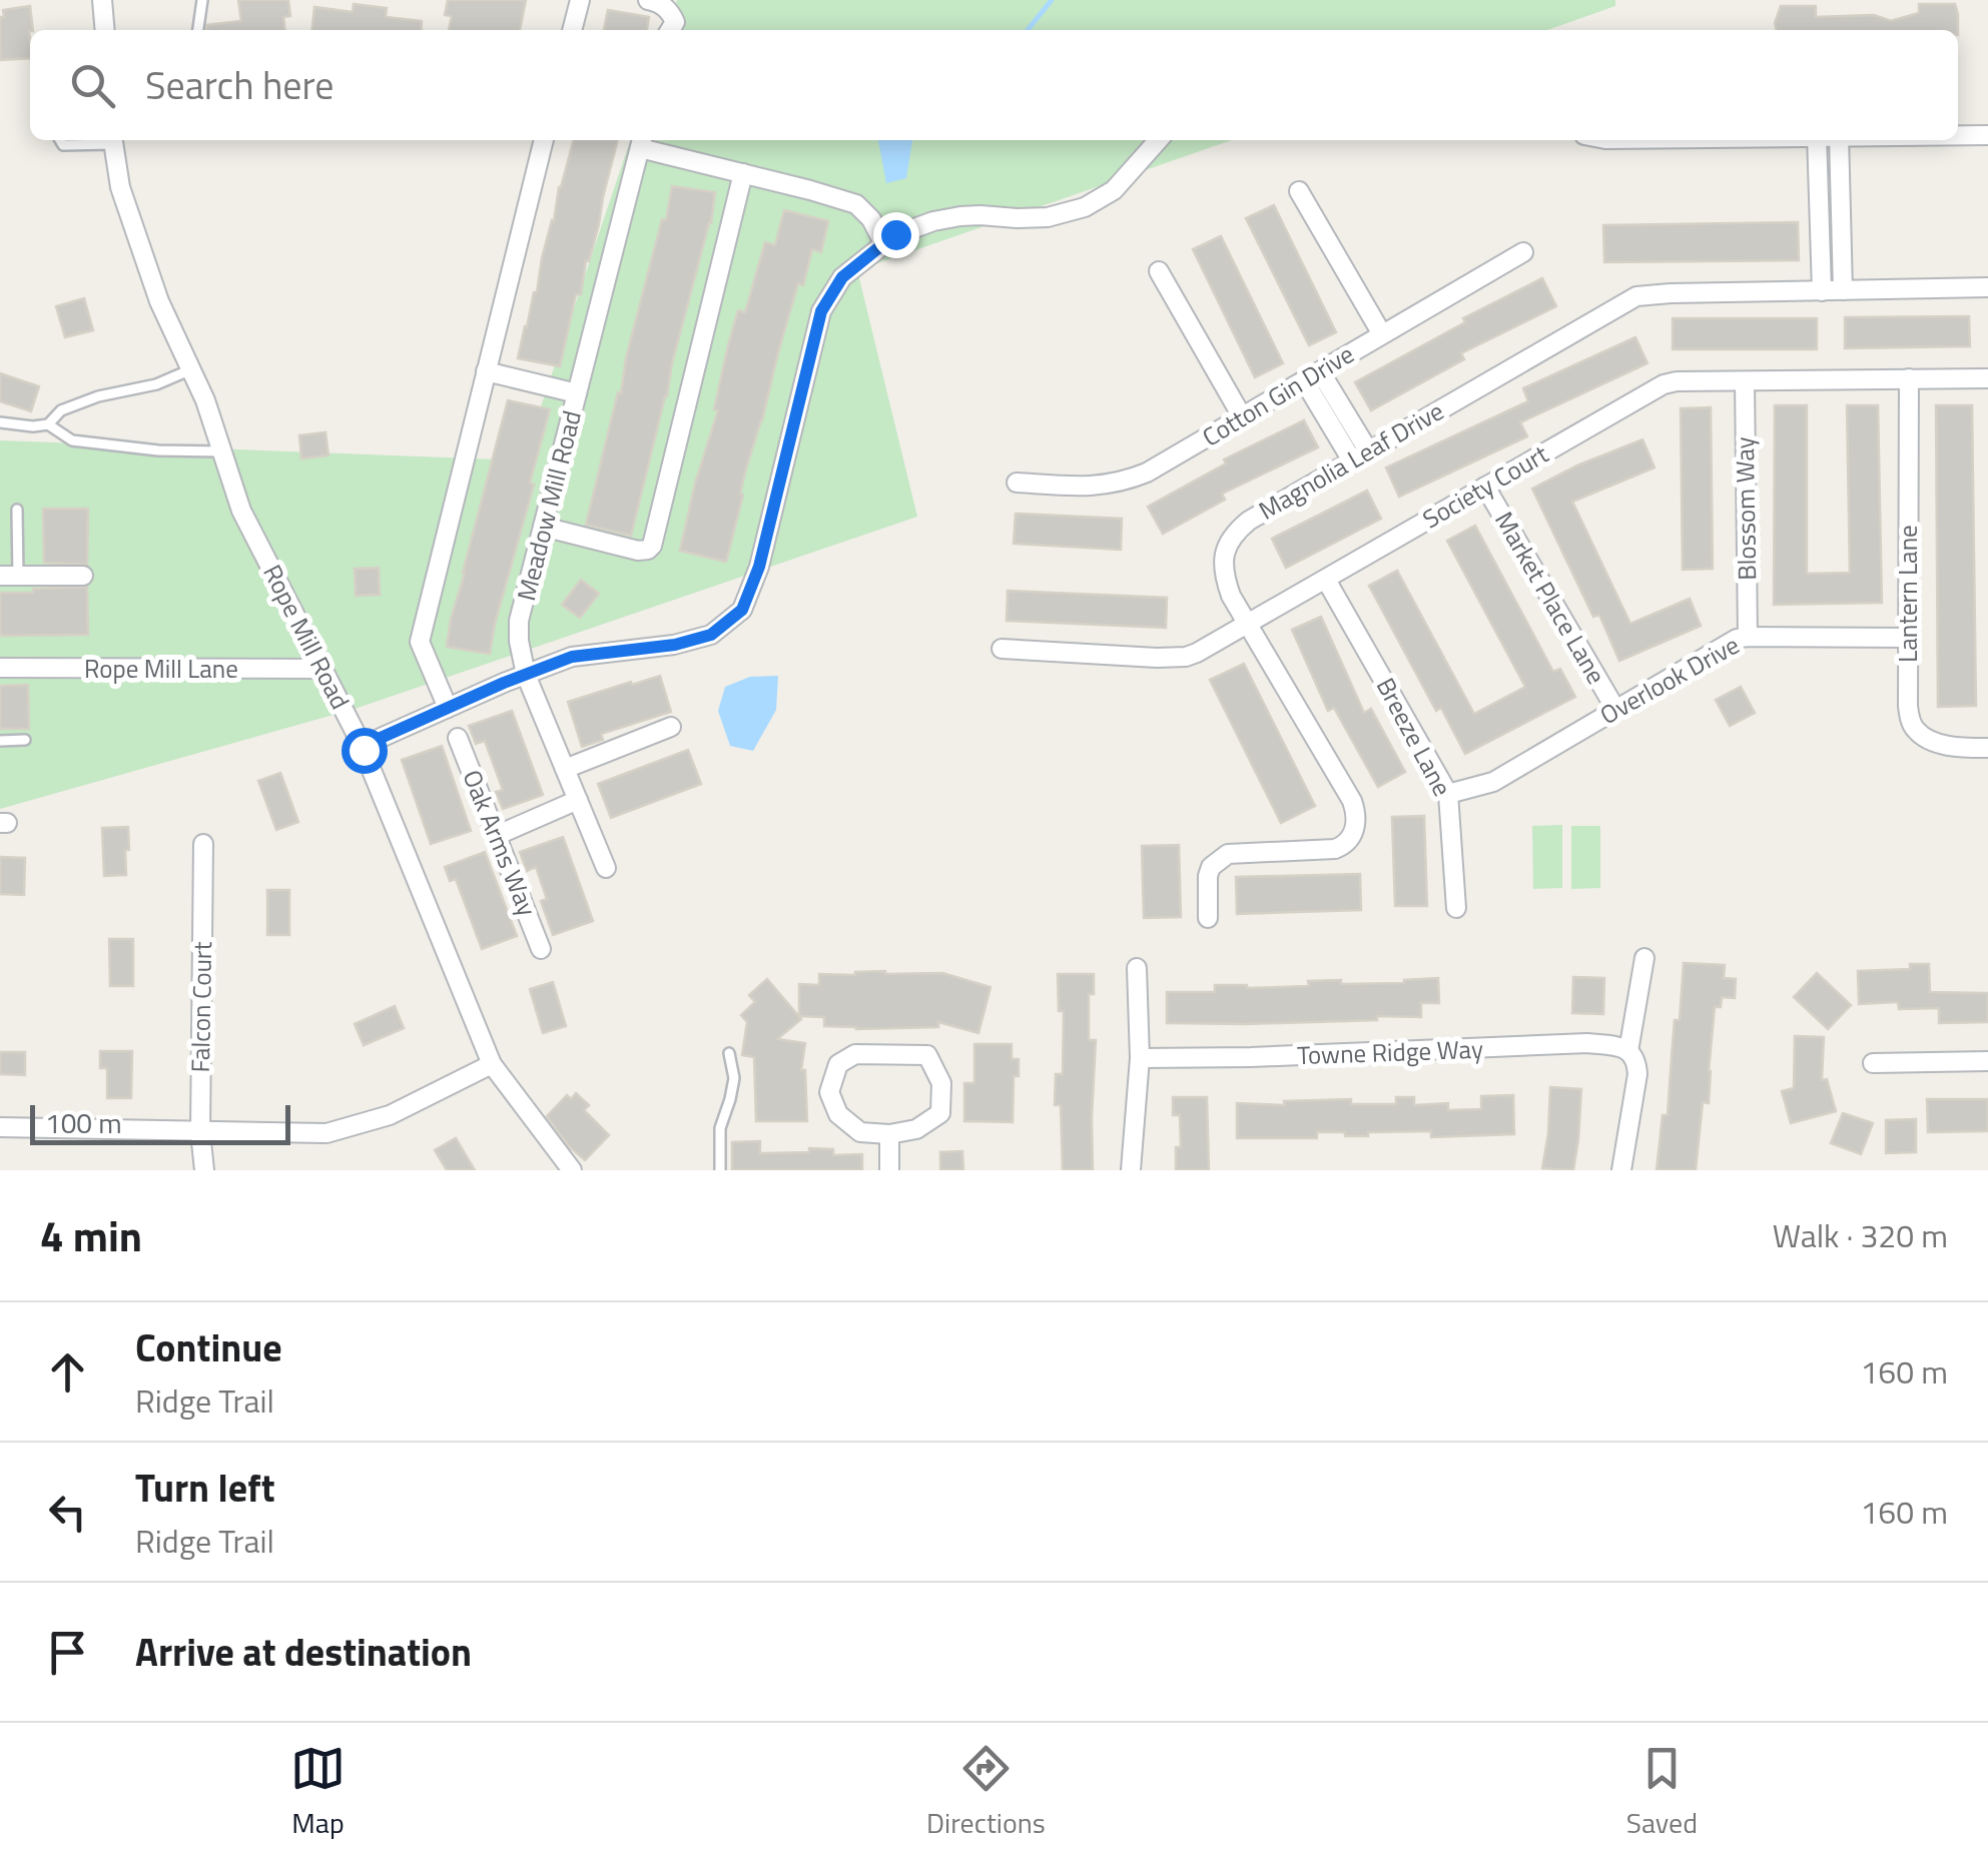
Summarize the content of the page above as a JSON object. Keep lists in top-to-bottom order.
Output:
{
  "streets": {
    "street": [
      "Cotton Gin Drive",
      "Magnolia Leaf Drive",
      "Society Court",
      "Meadow Mill Road",
      "Blossom Way",
      "Lantern Lane",
      "Market Place Lane",
      "Rope Mill Road",
      "Rope Mill Lane",
      "Overlook Drive",
      "Breeze Lane",
      "Oak Arms Way",
      "Falcon Court",
      "Towne Ridge Way"
    ]
  },
  "crossings": [
    ["Magnolia Leaf Drive", "Society Court"],
    ["Society Court", "Blossom Way"],
    ["Society Court", "Lantern Lane"],
    ["Society Court", "Market Place Lane"],
    ["Society Court", "Breeze Lane"],
    ["Blossom Way", "Overlook Drive"],
    ["Lantern Lane", "Overlook Drive"],
    ["Market Place Lane", "Overlook Drive"],
    ["Rope Mill Road", "Rope Mill Lane"],
    ["Overlook Drive", "Breeze Lane"]
  ],
  "scale_bar": "100 m",
  "page": {
    "search": "Search here",
    "scale": "100 m",
    "heading": ["4 min", "Walk · 320 m"],
    "list": [
      ["Continue", "Ridge Trail", "160 m"],
      ["Turn left", "Ridge Trail", "160 m"],
      "Arrive at destination"
    ],
    "nav": ["Map", "Directions", "Saved"]
  }
}
